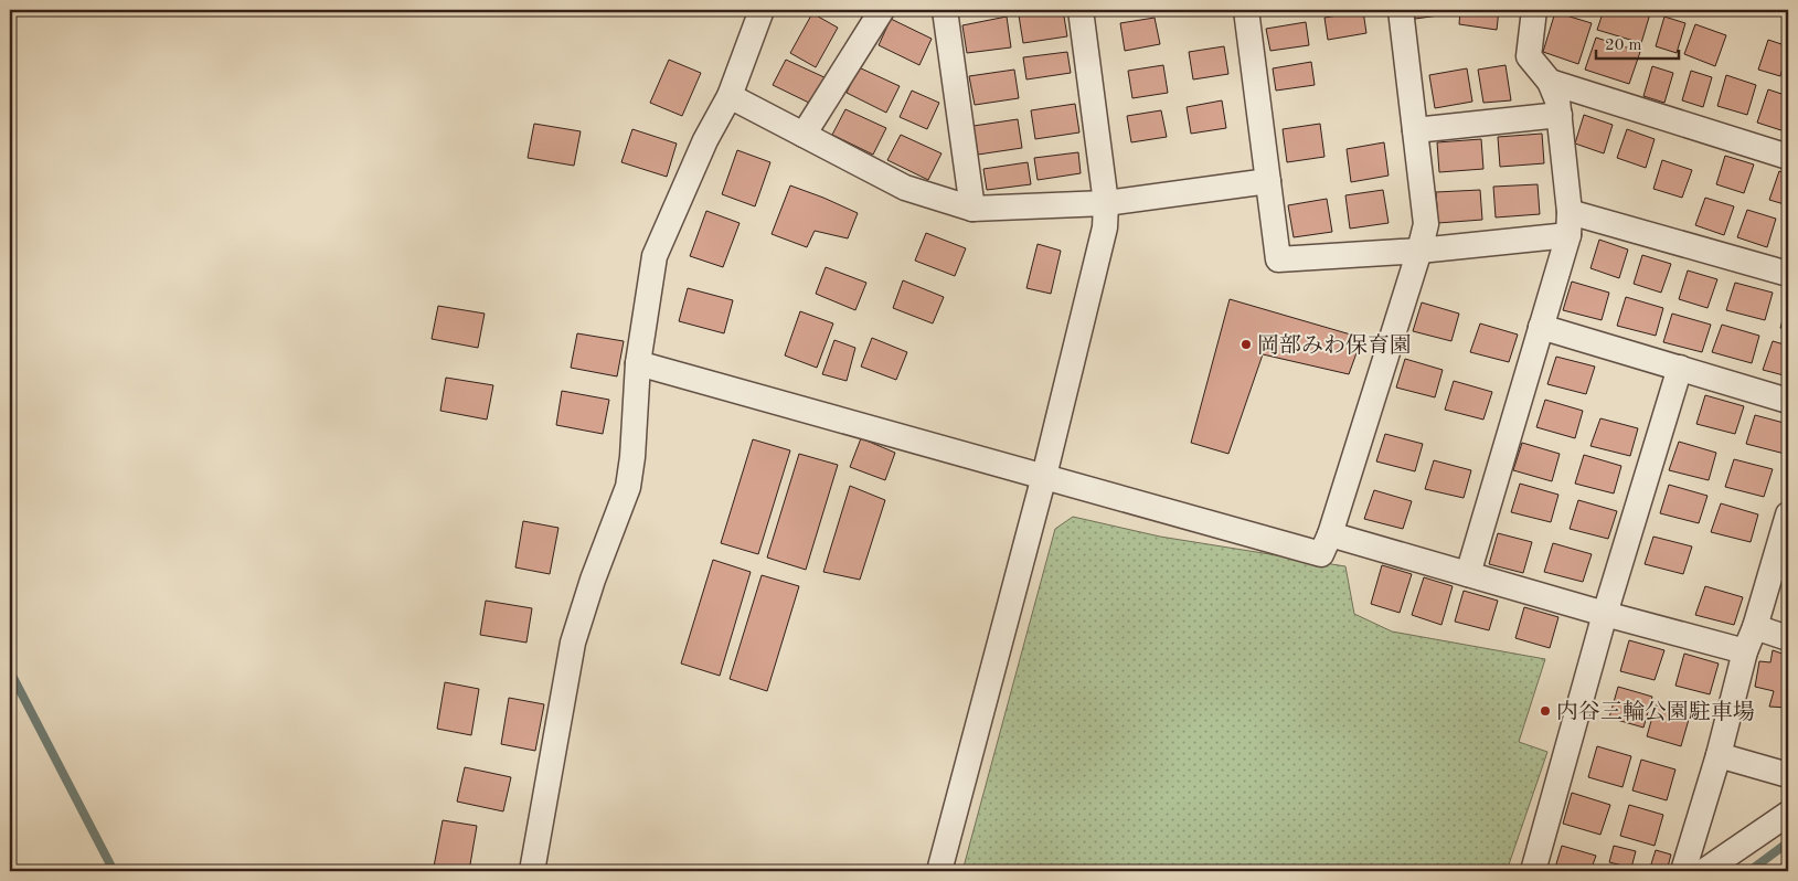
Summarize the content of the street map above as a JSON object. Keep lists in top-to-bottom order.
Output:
{
  "places": ["岡部みわ保育園", "内谷三輪公園駐車場"],
  "scale_bar": "20 m"
}
